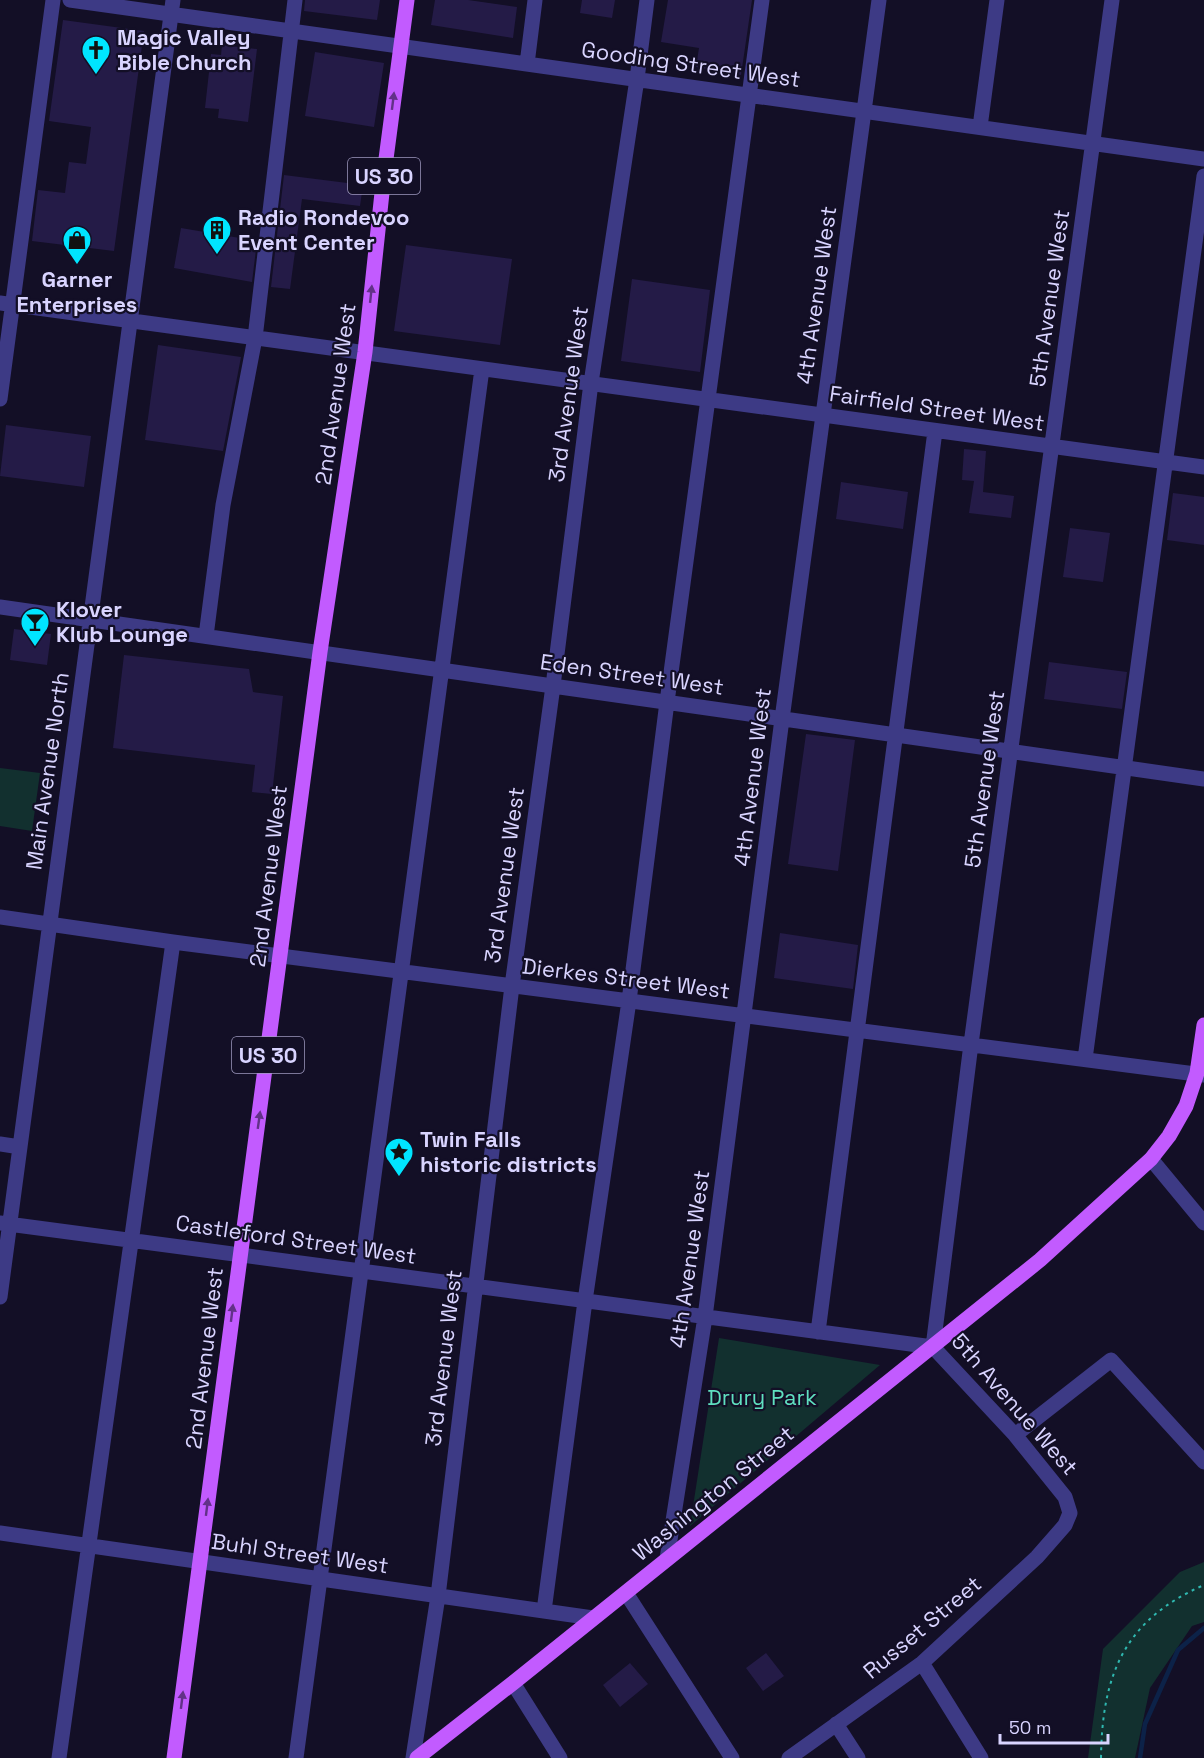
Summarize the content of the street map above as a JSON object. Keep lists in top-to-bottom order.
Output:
{
  "streets": {
    "main road": ["US 30", "2nd Avenue West", "Washington Street"],
    "street": [
      "Gooding Street West",
      "4th Avenue West",
      "5th Avenue West",
      "3rd Avenue West",
      "Fairfield Street West",
      "Eden Street West",
      "Main Avenue North",
      "Dierkes Street West",
      "Castleford Street West",
      "Buhl Street West",
      "Russet Street"
    ]
  },
  "crossings": [
    ["Gooding Street West", "4th Avenue West"],
    ["Gooding Street West", "5th Avenue West"],
    ["Gooding Street West", "2nd Avenue West"],
    ["Gooding Street West", "3rd Avenue West"],
    ["Gooding Street West", "Main Avenue North"],
    ["4th Avenue West", "Fairfield Street West"],
    ["4th Avenue West", "Eden Street West"],
    ["4th Avenue West", "Dierkes Street West"],
    ["4th Avenue West", "Castleford Street West"],
    ["4th Avenue West", "Washington Street"],
    ["5th Avenue West", "Fairfield Street West"],
    ["5th Avenue West", "Eden Street West"],
    ["5th Avenue West", "Dierkes Street West"],
    ["5th Avenue West", "Castleford Street West"],
    ["5th Avenue West", "Washington Street"],
    ["5th Avenue West", "Russet Street"],
    ["2nd Avenue West", "Fairfield Street West"],
    ["2nd Avenue West", "Eden Street West"],
    ["2nd Avenue West", "Dierkes Street West"],
    ["2nd Avenue West", "Castleford Street West"],
    ["2nd Avenue West", "Buhl Street West"],
    ["3rd Avenue West", "Fairfield Street West"],
    ["3rd Avenue West", "Eden Street West"],
    ["3rd Avenue West", "Dierkes Street West"],
    ["3rd Avenue West", "Castleford Street West"],
    ["3rd Avenue West", "Washington Street"],
    ["3rd Avenue West", "Buhl Street West"],
    ["Fairfield Street West", "Main Avenue North"],
    ["Eden Street West", "Main Avenue North"],
    ["Main Avenue North", "Dierkes Street West"],
    ["Main Avenue North", "Castleford Street West"],
    ["Dierkes Street West", "Washington Street"],
    ["Castleford Street West", "Washington Street"],
    ["Washington Street", "Buhl Street West"]
  ],
  "one_way": ["2nd Avenue West"],
  "parks": ["Drury Park"],
  "places": {
    "church": ["Magic Valley Bible Church"],
    "building": ["Radio Rondevoo Event Center"],
    "shop": ["Garner Enterprises"],
    "bar": ["Klover Klub Lounge"],
    "place": ["Twin Falls historic districts"]
  },
  "scale_bar": "50 m"
}
